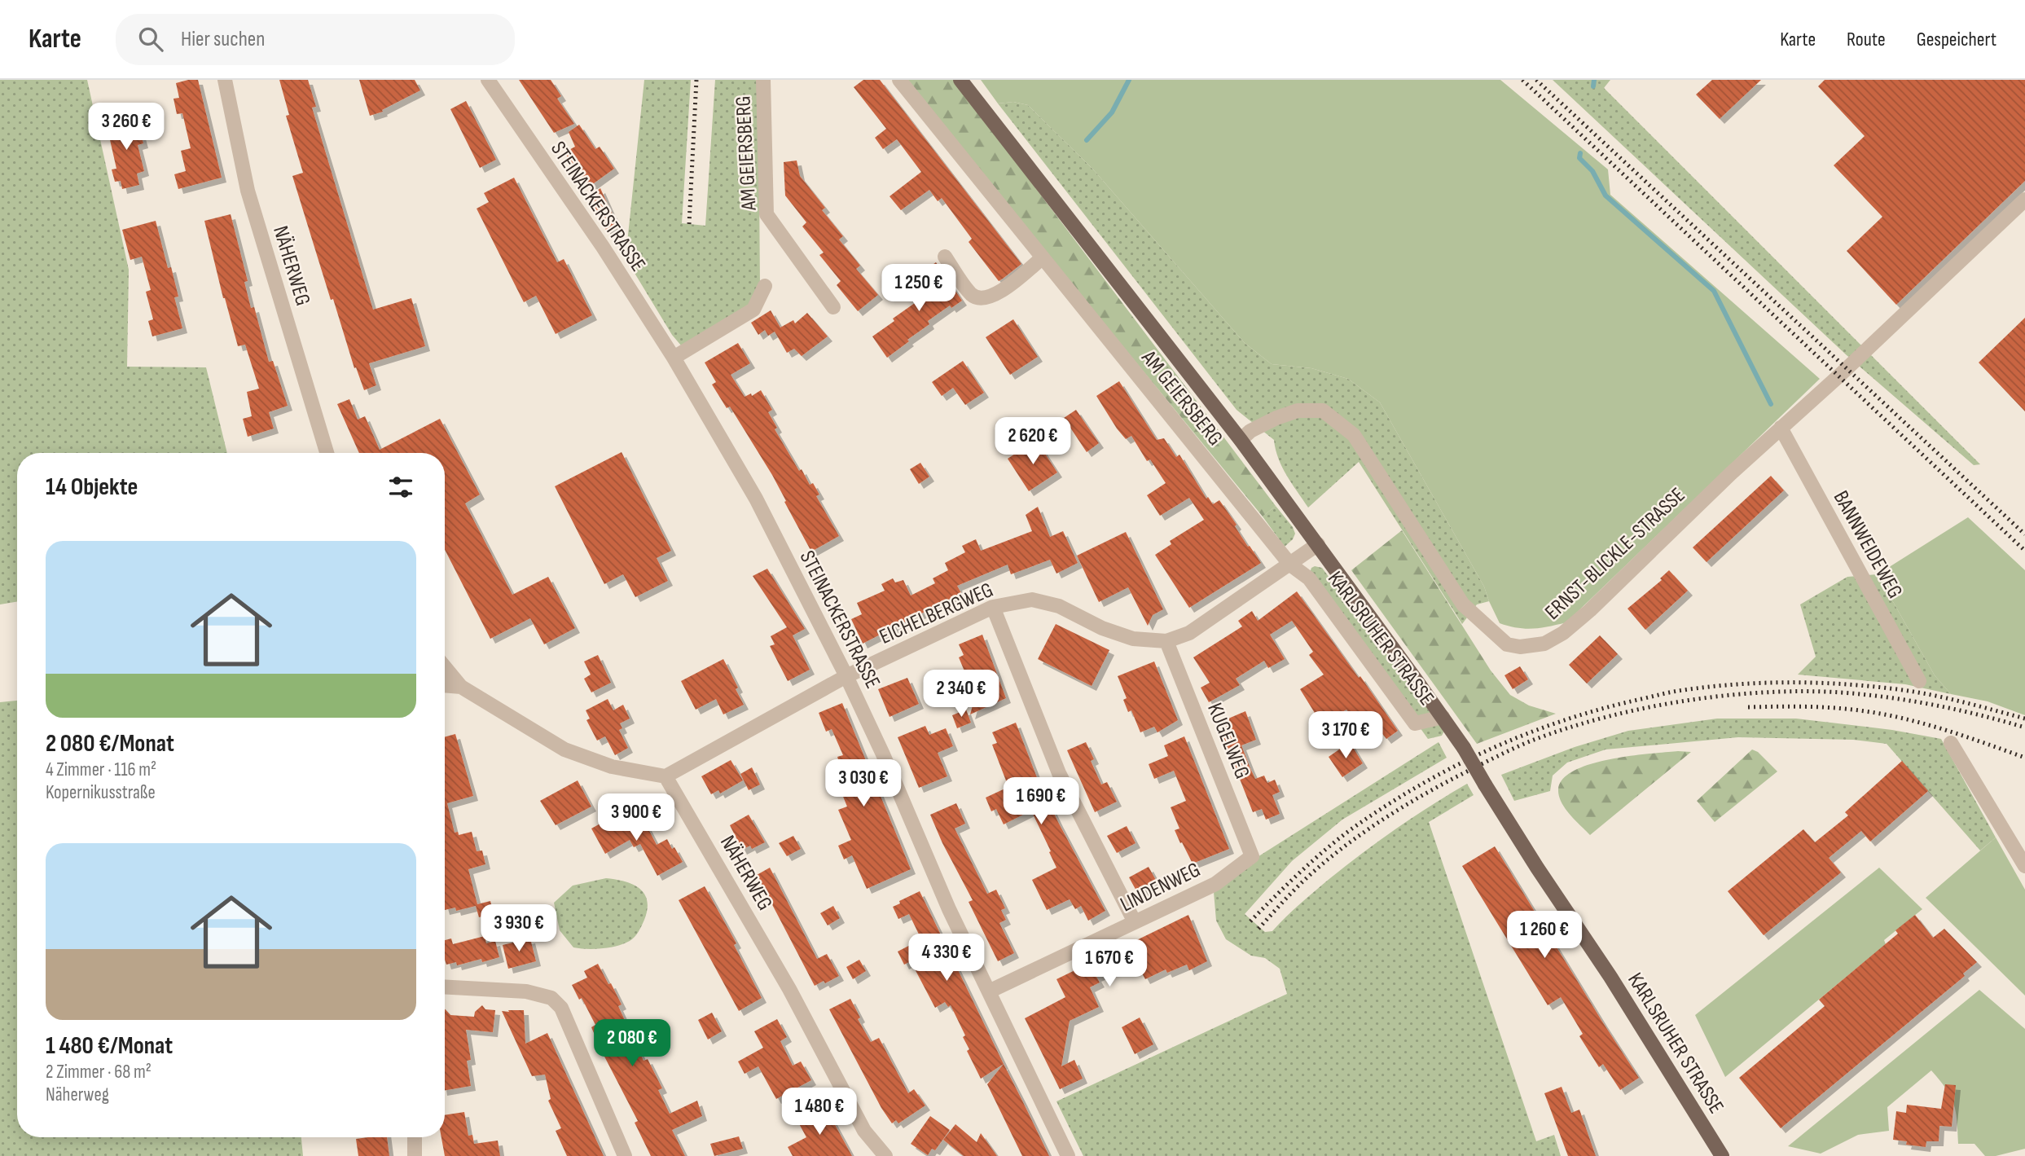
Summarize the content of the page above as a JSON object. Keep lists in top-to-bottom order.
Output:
{
  "streets": {
    "main road": ["KARLSRUHER STRASSE"],
    "street": [
      "AM GEIERSBERG",
      "STEINACKERSTRASSE",
      "NÄHERWEG",
      "BANNWEIDEWEG",
      "ERNST-BLICKLE-STRASSE",
      "EICHELBERGWEG",
      "KUGELWEG",
      "LINDENWEG"
    ]
  },
  "crossings": [
    ["AM GEIERSBERG", "EICHELBERGWEG"],
    ["AM GEIERSBERG", "KARLSRUHER STRASSE"],
    ["STEINACKERSTRASSE", "EICHELBERGWEG"],
    ["STEINACKERSTRASSE", "LINDENWEG"],
    ["NÄHERWEG", "EICHELBERGWEG"],
    ["BANNWEIDEWEG", "ERNST-BLICKLE-STRASSE"],
    ["ERNST-BLICKLE-STRASSE", "KARLSRUHER STRASSE"],
    ["EICHELBERGWEG", "KARLSRUHER STRASSE"],
    ["EICHELBERGWEG", "KUGELWEG"],
    ["KUGELWEG", "LINDENWEG"]
  ],
  "page": {
    "header": "Karte",
    "search": "Hier suchen",
    "nav": ["Karte", "Route", "Gespeichert"],
    "price": [
      "3 260 €",
      "1 250 €",
      "2 620 €",
      "2 340 €",
      "3 170 €",
      "3 030 €",
      "1 690 €",
      "3 900 €",
      "3 930 €",
      "1 260 €",
      "4 330 €",
      "1 670 €",
      "2 080 €",
      "1 480 €"
    ],
    "heading": "14 Objekte",
    "list": [
      {
        "name": "2 080 €/Monat",
        "note": "4 Zimmer · 116 m² · Kopernikusstraße"
      },
      {
        "name": "1 480 €/Monat",
        "note": "2 Zimmer · 68 m² · Näherweg"
      }
    ]
  }
}
